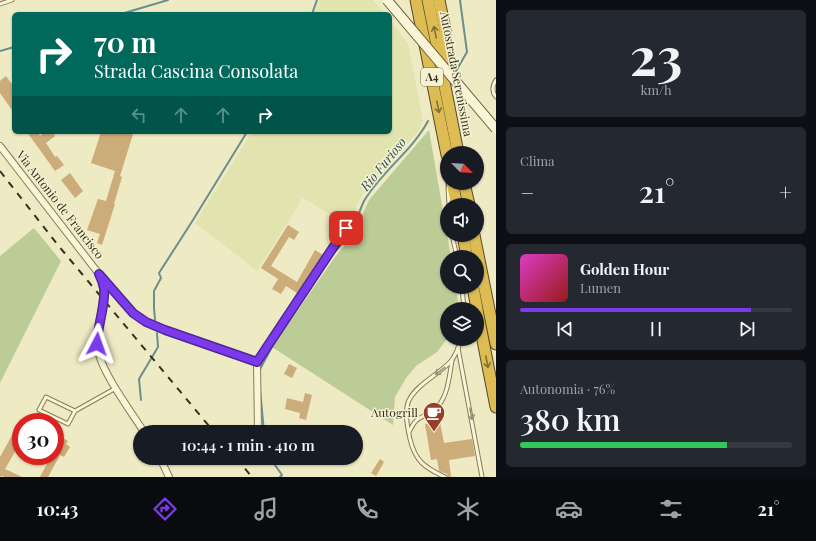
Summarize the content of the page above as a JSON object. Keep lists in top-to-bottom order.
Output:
{
  "streets": {
    "highway": ["Autostrada Serenissima", "A4"],
    "street": ["Via Antonio de Francisco"]
  },
  "water": ["Rio Furioso"],
  "places": {
    "cafe": ["Autogrill"]
  },
  "north": "bottom right",
  "page": {
    "tile": [
      ["23", "km/h"],
      "Clima",
      ["Autonomia · 76%", "380 km"]
    ],
    "turn": ["70 m", "Strada Cascina Consolata"],
    "heat": ["−", "21°", "+"],
    "song": ["Golden Hour", "Lumen"],
    "limit": "30",
    "trip": "10:44 · 1 min · 410 m",
    "tabs": ["10:43", "21°"]
  }
}
